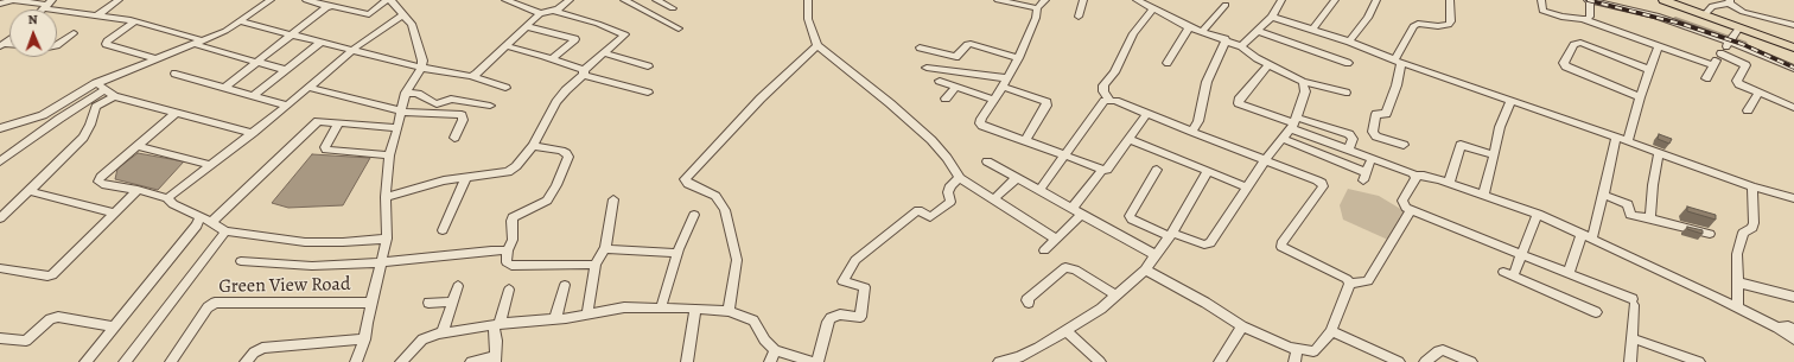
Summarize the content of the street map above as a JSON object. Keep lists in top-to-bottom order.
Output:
{
  "streets": {
    "street": ["Green View Road"]
  },
  "north": "top"
}
